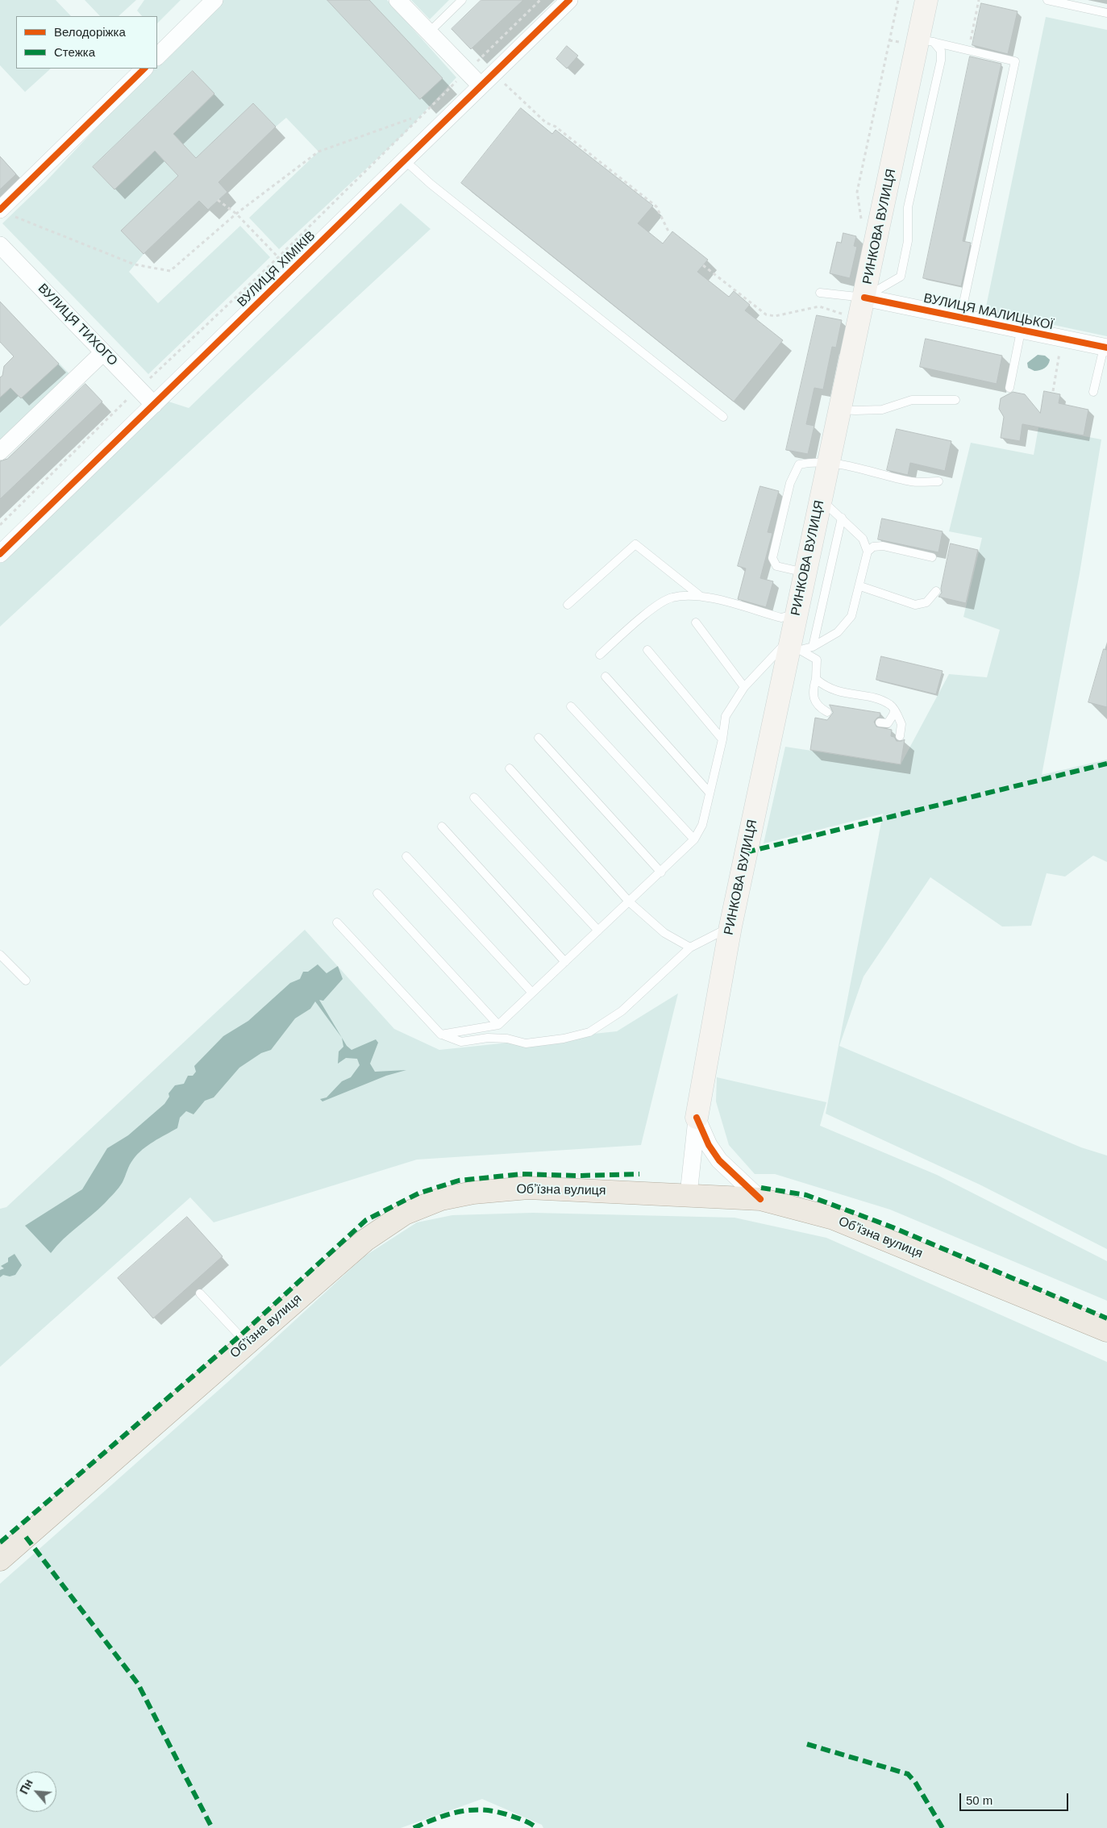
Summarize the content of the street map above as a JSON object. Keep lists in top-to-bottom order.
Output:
{
  "streets": {
    "main road": ["РИНКОВА ВУЛИЦЯ", "Обʼїзна вулиця"],
    "street": ["ВУЛИЦЯ ХІМІКІВ", "ВУЛИЦЯ МАЛИЦЬКОЇ", "ВУЛИЦЯ ТИХОГО"]
  },
  "crossings": [
    ["РИНКОВА ВУЛИЦЯ", "ВУЛИЦЯ МАЛИЦЬКОЇ"],
    ["РИНКОВА ВУЛИЦЯ", "Обʼїзна вулиця"],
    ["ВУЛИЦЯ ХІМІКІВ", "ВУЛИЦЯ ТИХОГО"]
  ],
  "legend": ["Велодоріжка", "Стежка"],
  "scale_bar": "50 m",
  "north": "top left"
}
